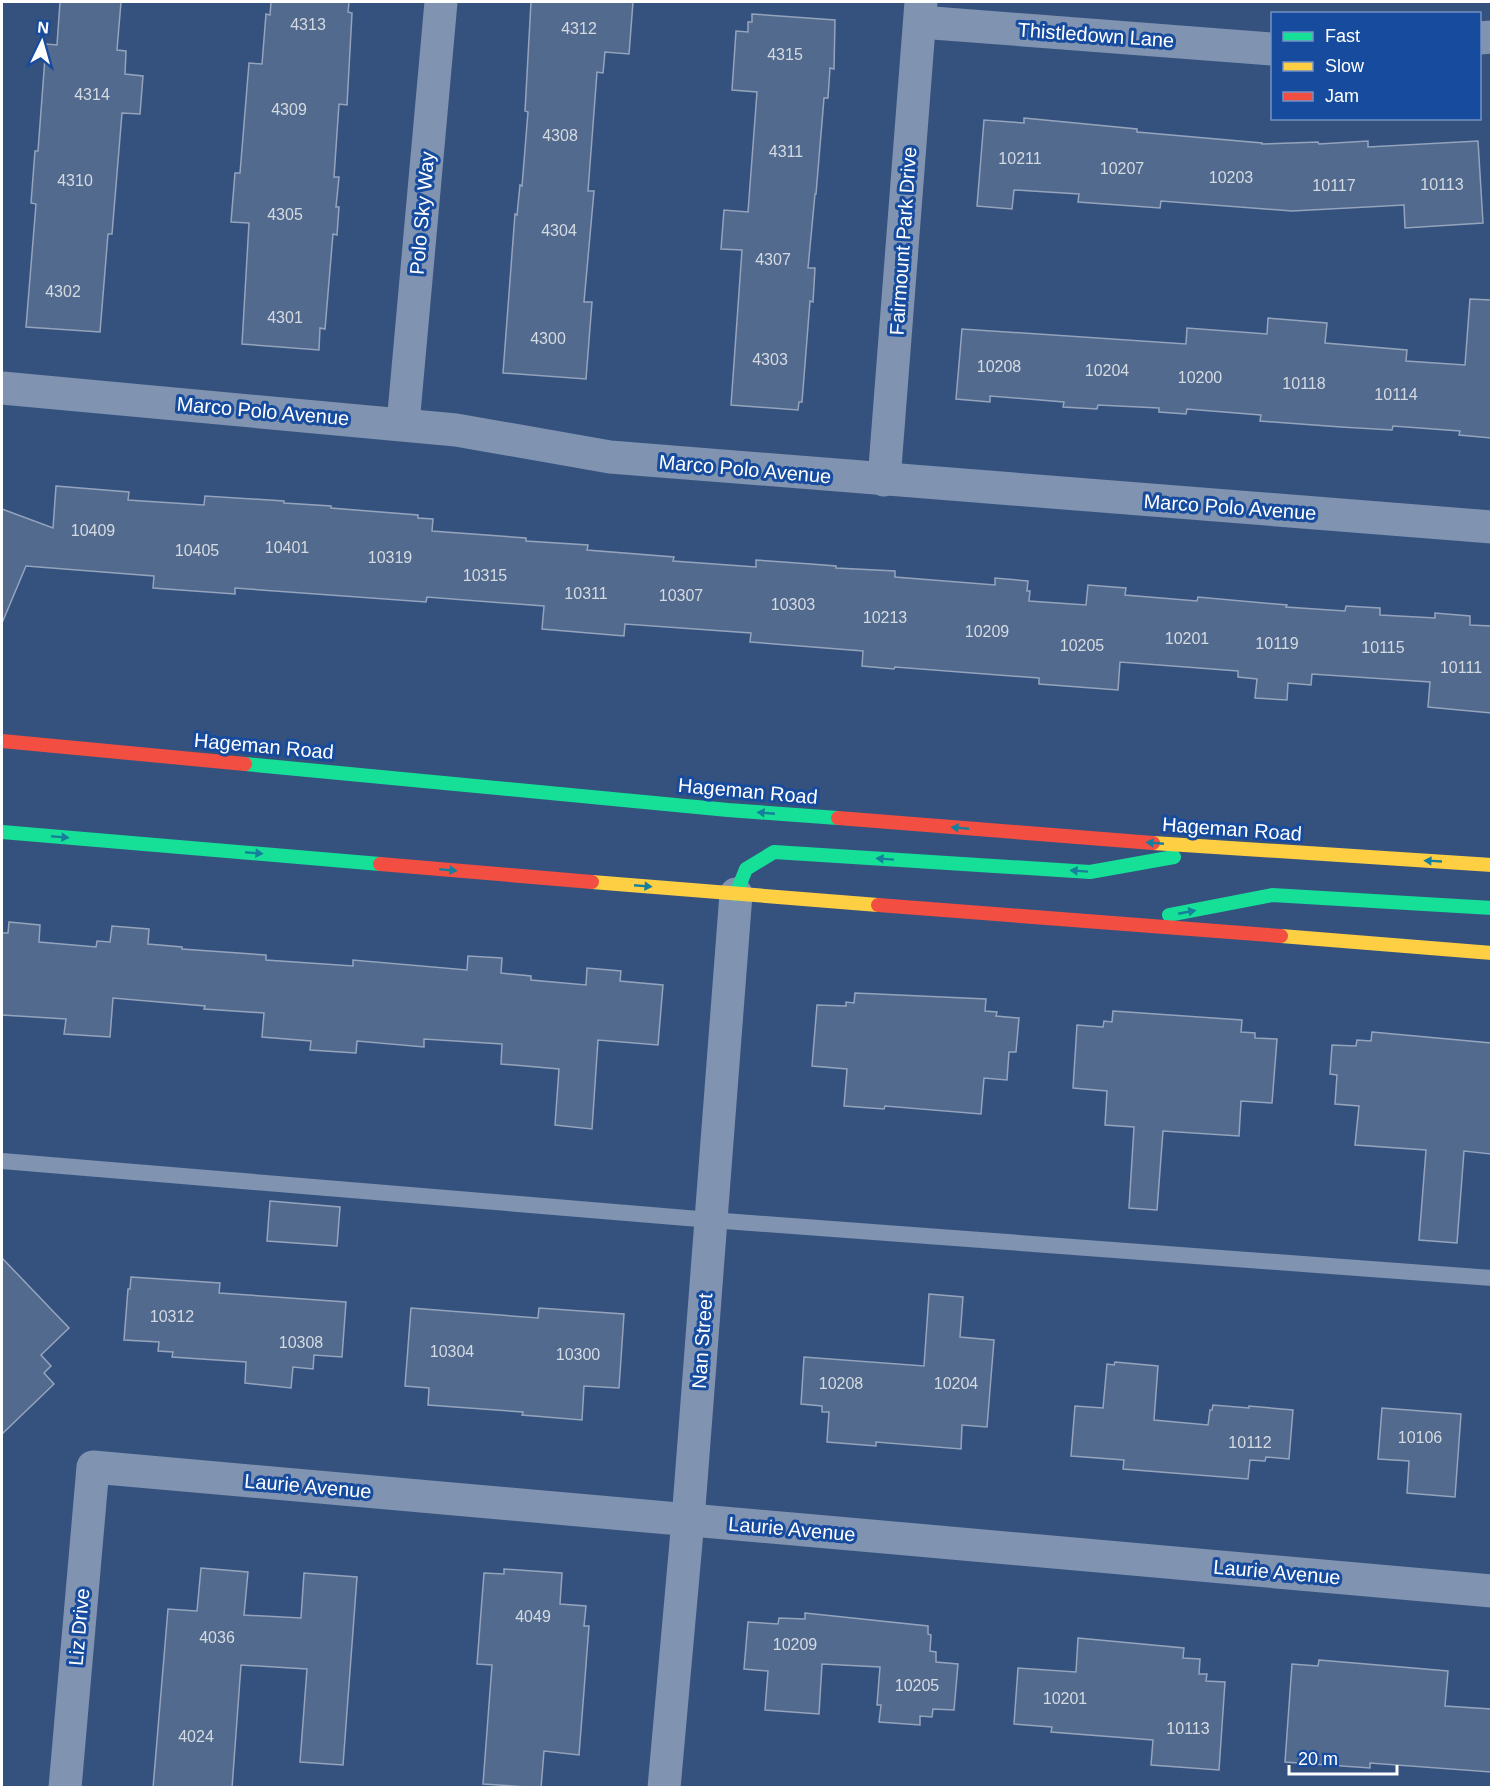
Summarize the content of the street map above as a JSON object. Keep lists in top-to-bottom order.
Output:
{
  "streets": {
    "main road": ["Hageman Road"],
    "street": [
      "Thistledown Lane",
      "Polo Sky Way",
      "Fairmount Park Drive",
      "Marco Polo Avenue",
      "Nan Street",
      "Laurie Avenue",
      "Liz Drive"
    ]
  },
  "crossings": [
    ["Thistledown Lane", "Fairmount Park Drive"],
    ["Polo Sky Way", "Marco Polo Avenue"],
    ["Fairmount Park Drive", "Marco Polo Avenue"],
    ["Nan Street", "Laurie Avenue"],
    ["Laurie Avenue", "Liz Drive"]
  ],
  "house_numbers": [
    "4313",
    "4312",
    "4315",
    "4314",
    "4309",
    "4308",
    "4311",
    "10211",
    "10207",
    "10203",
    "4310",
    "10113",
    "10117",
    "4305",
    "4304",
    "4307",
    "4302",
    "4301",
    "4300",
    "4303",
    "10208",
    "10204",
    "10200",
    "10118",
    "10114",
    "10409",
    "10401",
    "10405",
    "10319",
    "10315",
    "10311",
    "10307",
    "10303",
    "10213",
    "10209",
    "10201",
    "10119",
    "10205",
    "10115",
    "10111",
    "10312",
    "10308",
    "10304",
    "10300",
    "10208",
    "10204",
    "10106",
    "10112",
    "4049",
    "4036",
    "10209",
    "10205",
    "10201",
    "10113",
    "4024"
  ],
  "legend": ["Fast", "Slow", "Jam"],
  "scale_bar": "20 m",
  "north": "top"
}
